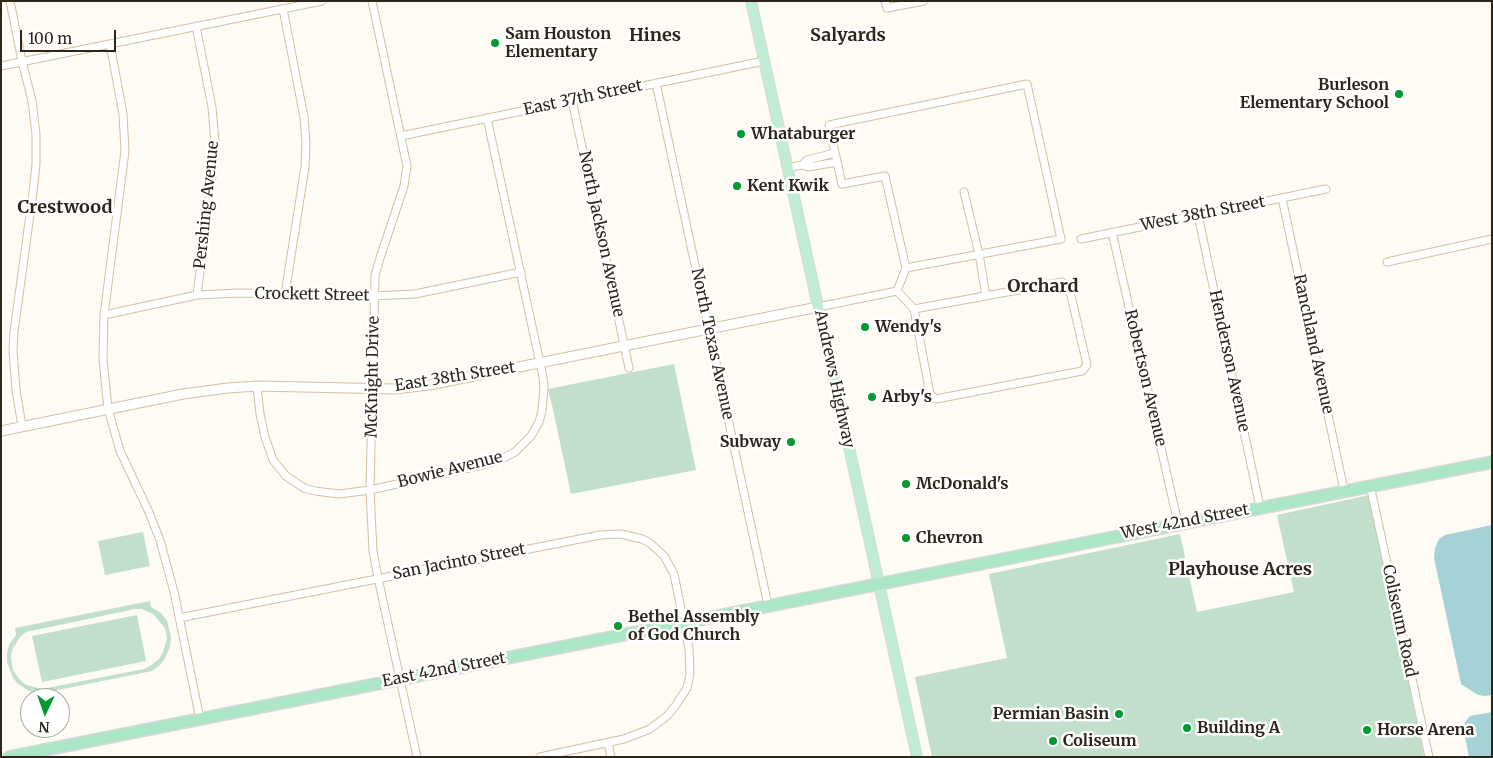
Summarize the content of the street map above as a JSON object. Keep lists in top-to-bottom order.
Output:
{
  "streets": {
    "highway": ["West 42nd Street", "East 42nd Street"],
    "main road": ["Andrews Highway"],
    "street": [
      "East 37th Street",
      "Pershing Avenue",
      "West 38th Street",
      "North Jackson Avenue",
      "Crockett Street",
      "North Texas Avenue",
      "Ranchland Avenue",
      "Henderson Avenue",
      "McKnight Drive",
      "East 38th Street",
      "Robertson Avenue",
      "Bowie Avenue",
      "San Jacinto Street",
      "Coliseum Road"
    ]
  },
  "crossings": [
    ["East 37th Street", "North Jackson Avenue"],
    ["East 37th Street", "North Texas Avenue"],
    ["East 37th Street", "McKnight Drive"],
    ["East 37th Street", "Andrews Highway"],
    ["East 37th Street", "Bowie Avenue"],
    ["Pershing Avenue", "Crockett Street"],
    ["West 38th Street", "Ranchland Avenue"],
    ["West 38th Street", "Henderson Avenue"],
    ["West 38th Street", "Robertson Avenue"],
    ["North Jackson Avenue", "East 38th Street"],
    ["Crockett Street", "McKnight Drive"],
    ["Crockett Street", "Bowie Avenue"],
    ["North Texas Avenue", "East 38th Street"],
    ["North Texas Avenue", "East 42nd Street"],
    ["Ranchland Avenue", "West 42nd Street"],
    ["Henderson Avenue", "West 42nd Street"],
    ["McKnight Drive", "East 38th Street"],
    ["McKnight Drive", "Bowie Avenue"],
    ["McKnight Drive", "San Jacinto Street"],
    ["McKnight Drive", "East 42nd Street"],
    ["East 38th Street", "Andrews Highway"],
    ["East 38th Street", "Bowie Avenue"],
    ["Robertson Avenue", "West 42nd Street"],
    ["Andrews Highway", "West 42nd Street"],
    ["Andrews Highway", "East 42nd Street"],
    ["West 42nd Street", "Coliseum Road"],
    ["West 42nd Street", "East 42nd Street"],
    ["San Jacinto Street", "East 42nd Street"]
  ],
  "districts": [
    "Hines",
    "Salyards",
    "Crestwood",
    "Orchard",
    "Playhouse Acres"
  ],
  "places": [
    "Sam Houston Elementary",
    "Burleson Elementary School",
    "Whataburger",
    "Kent Kwik",
    "Wendy's",
    "Arby's",
    "Subway",
    "McDonald's",
    "Chevron",
    "Bethel Assembly of God Church",
    "Permian Basin",
    "Building A",
    "Horse Arena",
    "Coliseum"
  ],
  "scale_bar": "100 m",
  "north": "bottom"
}
